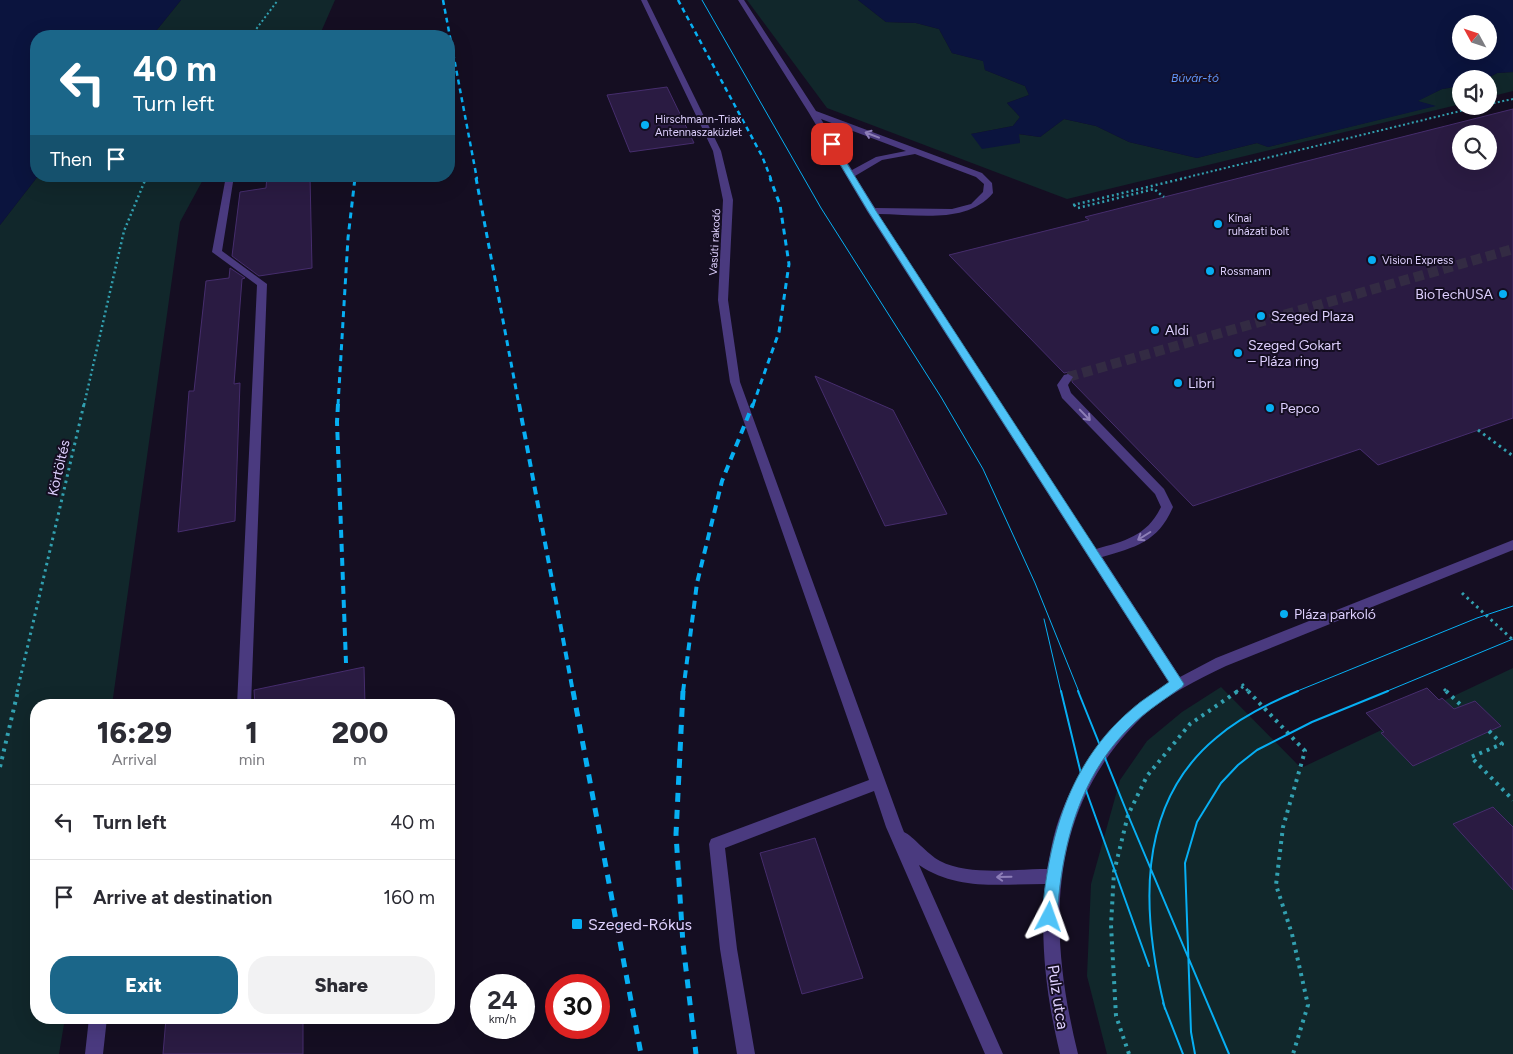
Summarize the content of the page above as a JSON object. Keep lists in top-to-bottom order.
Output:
{
  "streets": {
    "street": ["Vasúti rakodó", "Pulz utca"],
    "path": ["Körtöltés"]
  },
  "water": ["Búvár-tó"],
  "places": {
    "other": [
      "Hirschmann-Triax Antennaszaküzlet",
      "Kínai ruházati bolt",
      "Vision Express",
      "Rossmann",
      "BioTechUSA",
      "Szeged Plaza",
      "Aldi",
      "Szeged Gokart – Pláza ring",
      "Libri",
      "Pepco",
      "Pláza parkoló"
    ],
    "transit": ["Szeged-Rókus"]
  },
  "north": "top left",
  "page": {
    "turn": ["40 m", "Turn left"],
    "then": "Then",
    "eta": [
      "16:29",
      "Arrival",
      "1",
      "min",
      "200",
      "m"
    ],
    "list": [
      {
        "name": "Turn left",
        "value": "40 m"
      },
      {
        "name": "Arrive at destination",
        "value": "160 m"
      }
    ],
    "buttons": ["Exit", "Share"],
    "speed": "24 km/h",
    "limit": "30"
  }
}
